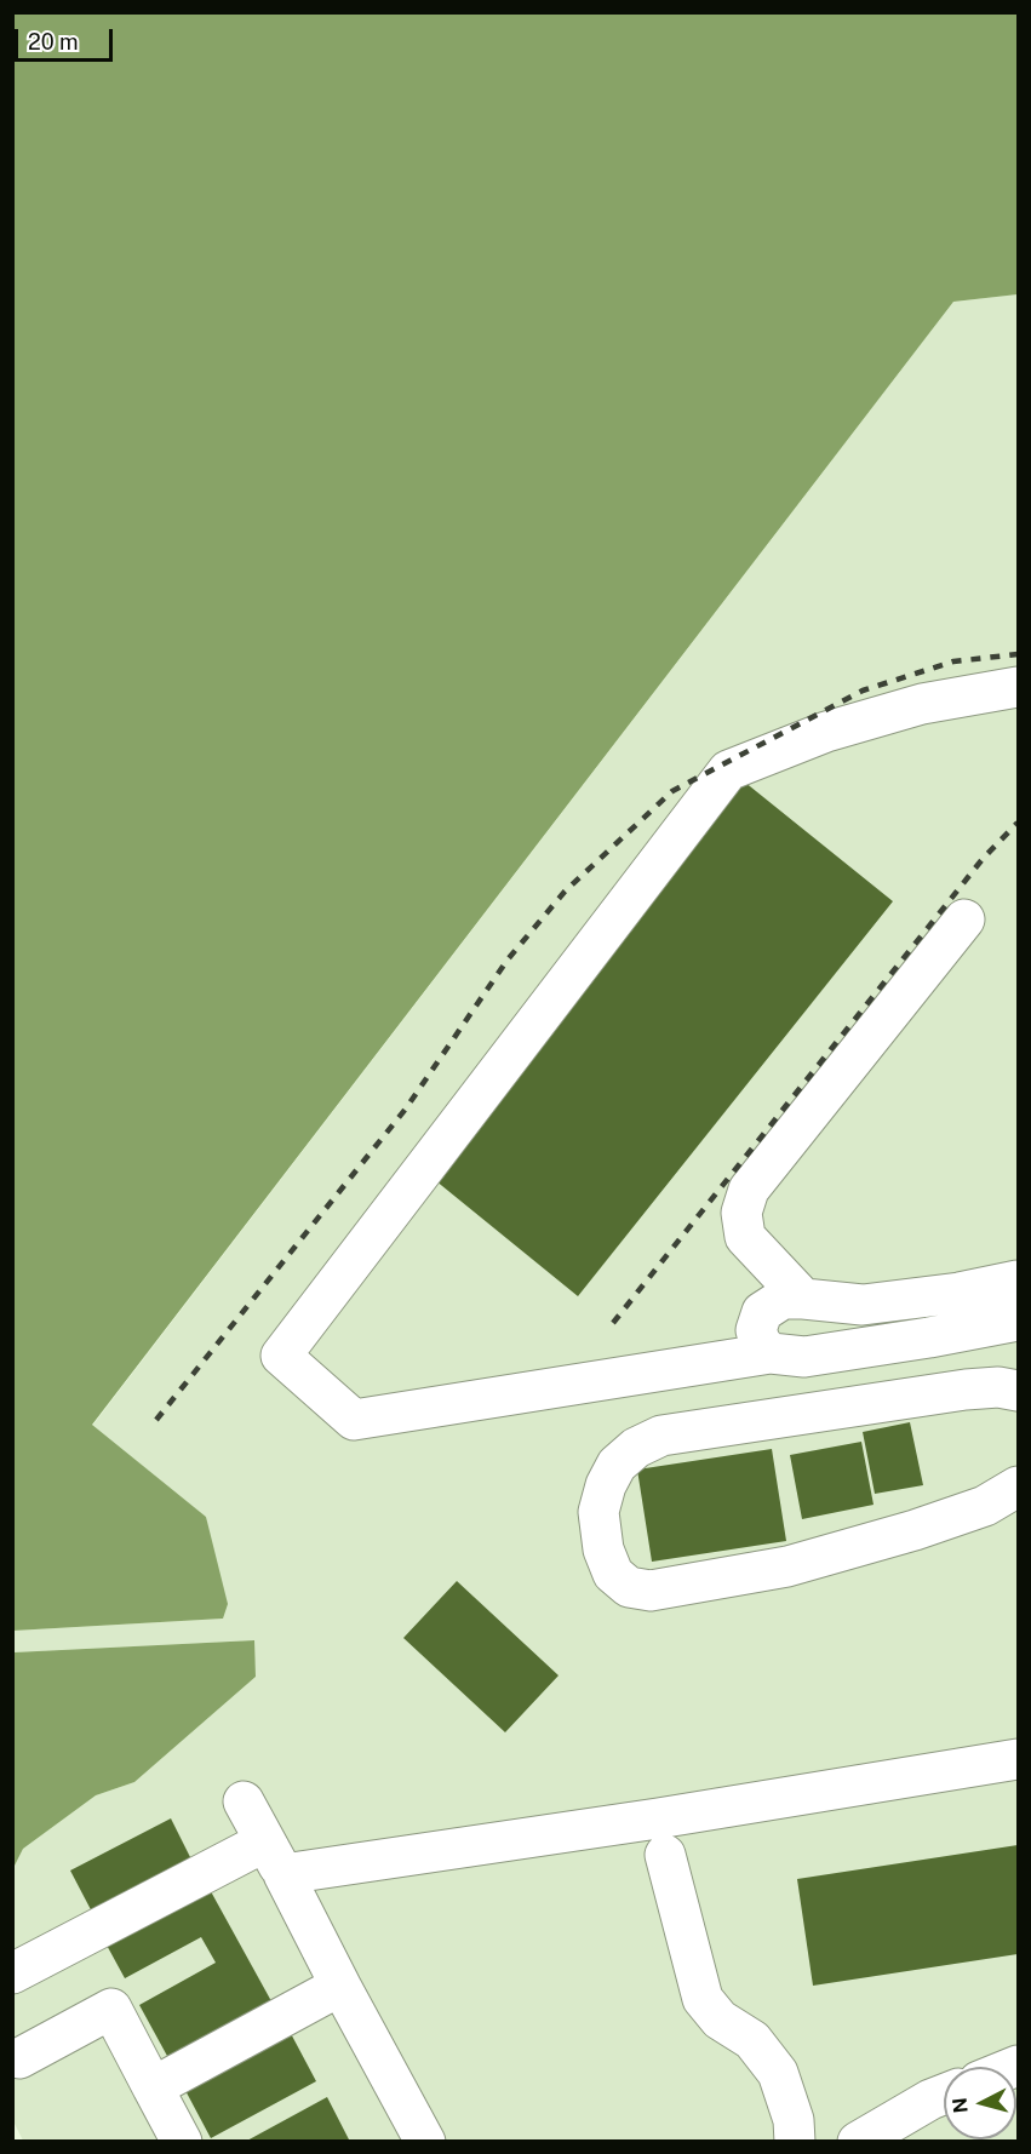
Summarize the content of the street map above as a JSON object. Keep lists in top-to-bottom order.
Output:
{
  "scale_bar": "20 m",
  "north": "left"
}
